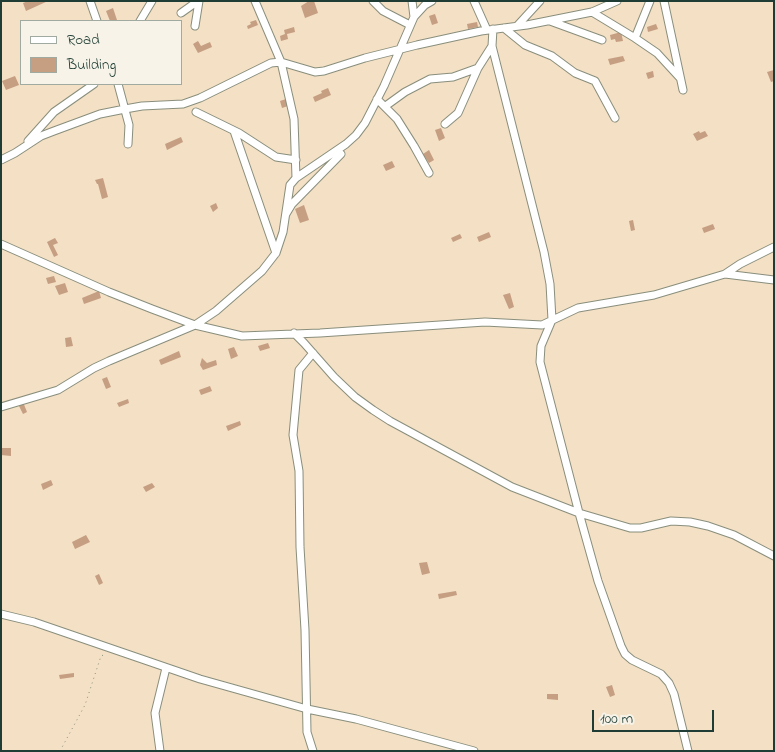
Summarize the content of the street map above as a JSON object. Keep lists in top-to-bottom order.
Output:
{
  "legend": ["Road", "Building"],
  "scale_bar": "100 m"
}
